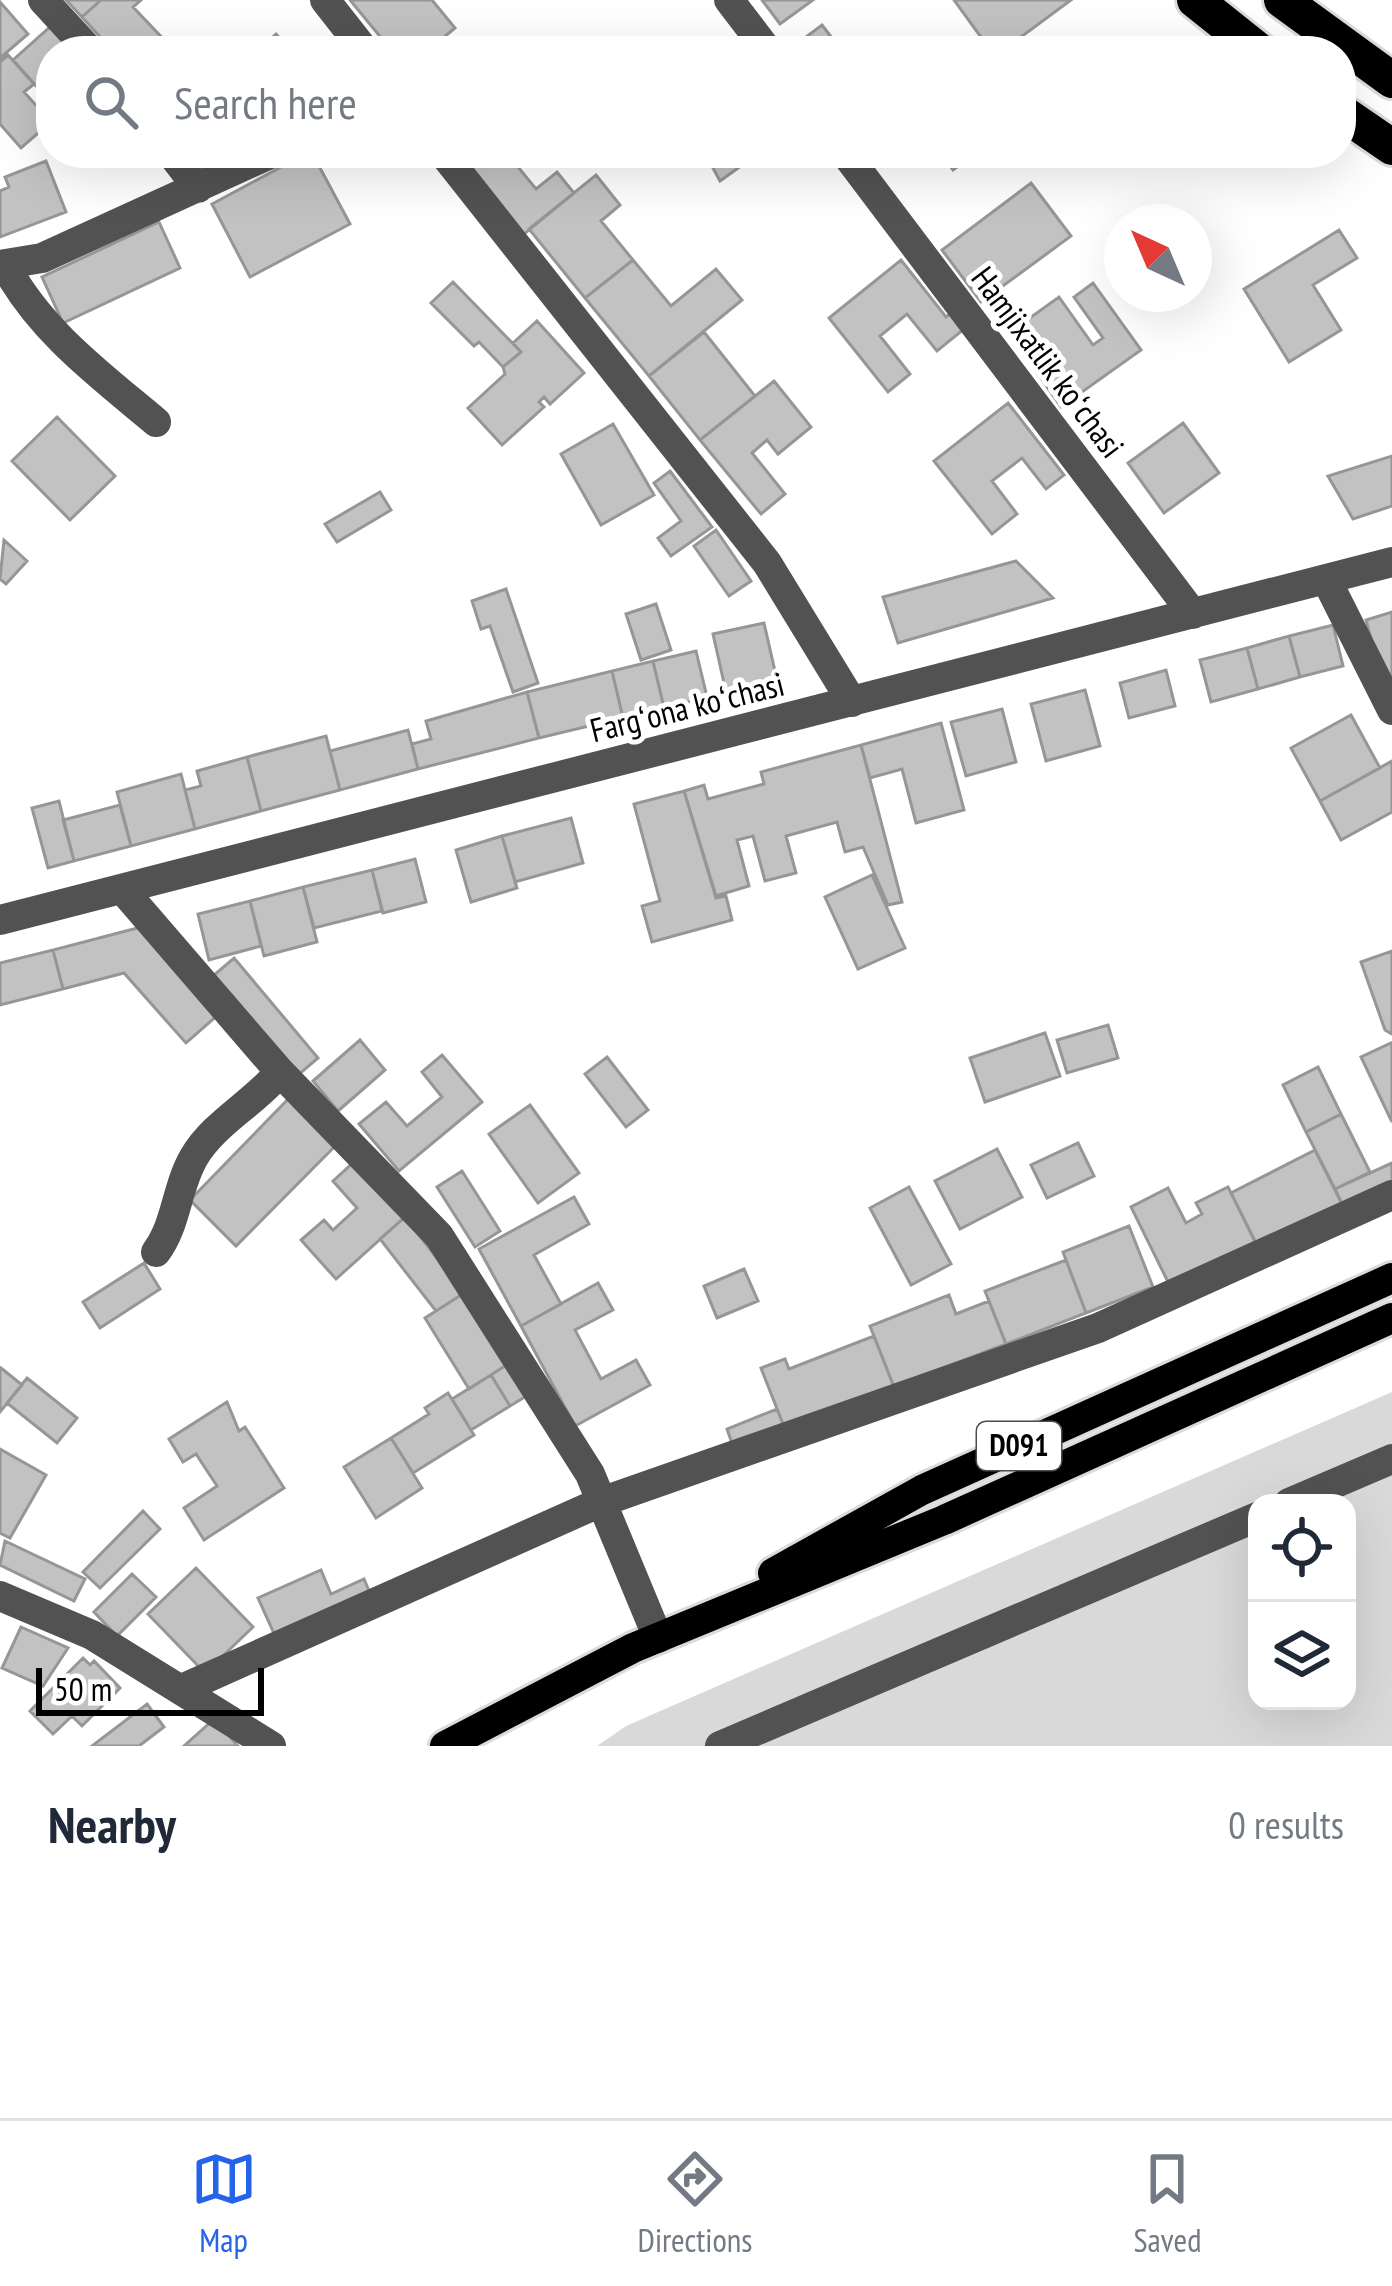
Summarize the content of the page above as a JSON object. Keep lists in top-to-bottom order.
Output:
{
  "streets": {
    "main road": ["D091"],
    "street": ["Hamjixatlik koʻchasi", "Fargʻona koʻchasi"]
  },
  "crossings": [
    ["Hamjixatlik koʻchasi", "Fargʻona koʻchasi"]
  ],
  "scale_bar": "50 m",
  "north": "top left",
  "page": {
    "search": "Search here",
    "scale": "50 m",
    "heading": ["Nearby", "0 results"],
    "nav": ["Map", "Directions", "Saved"]
  }
}
